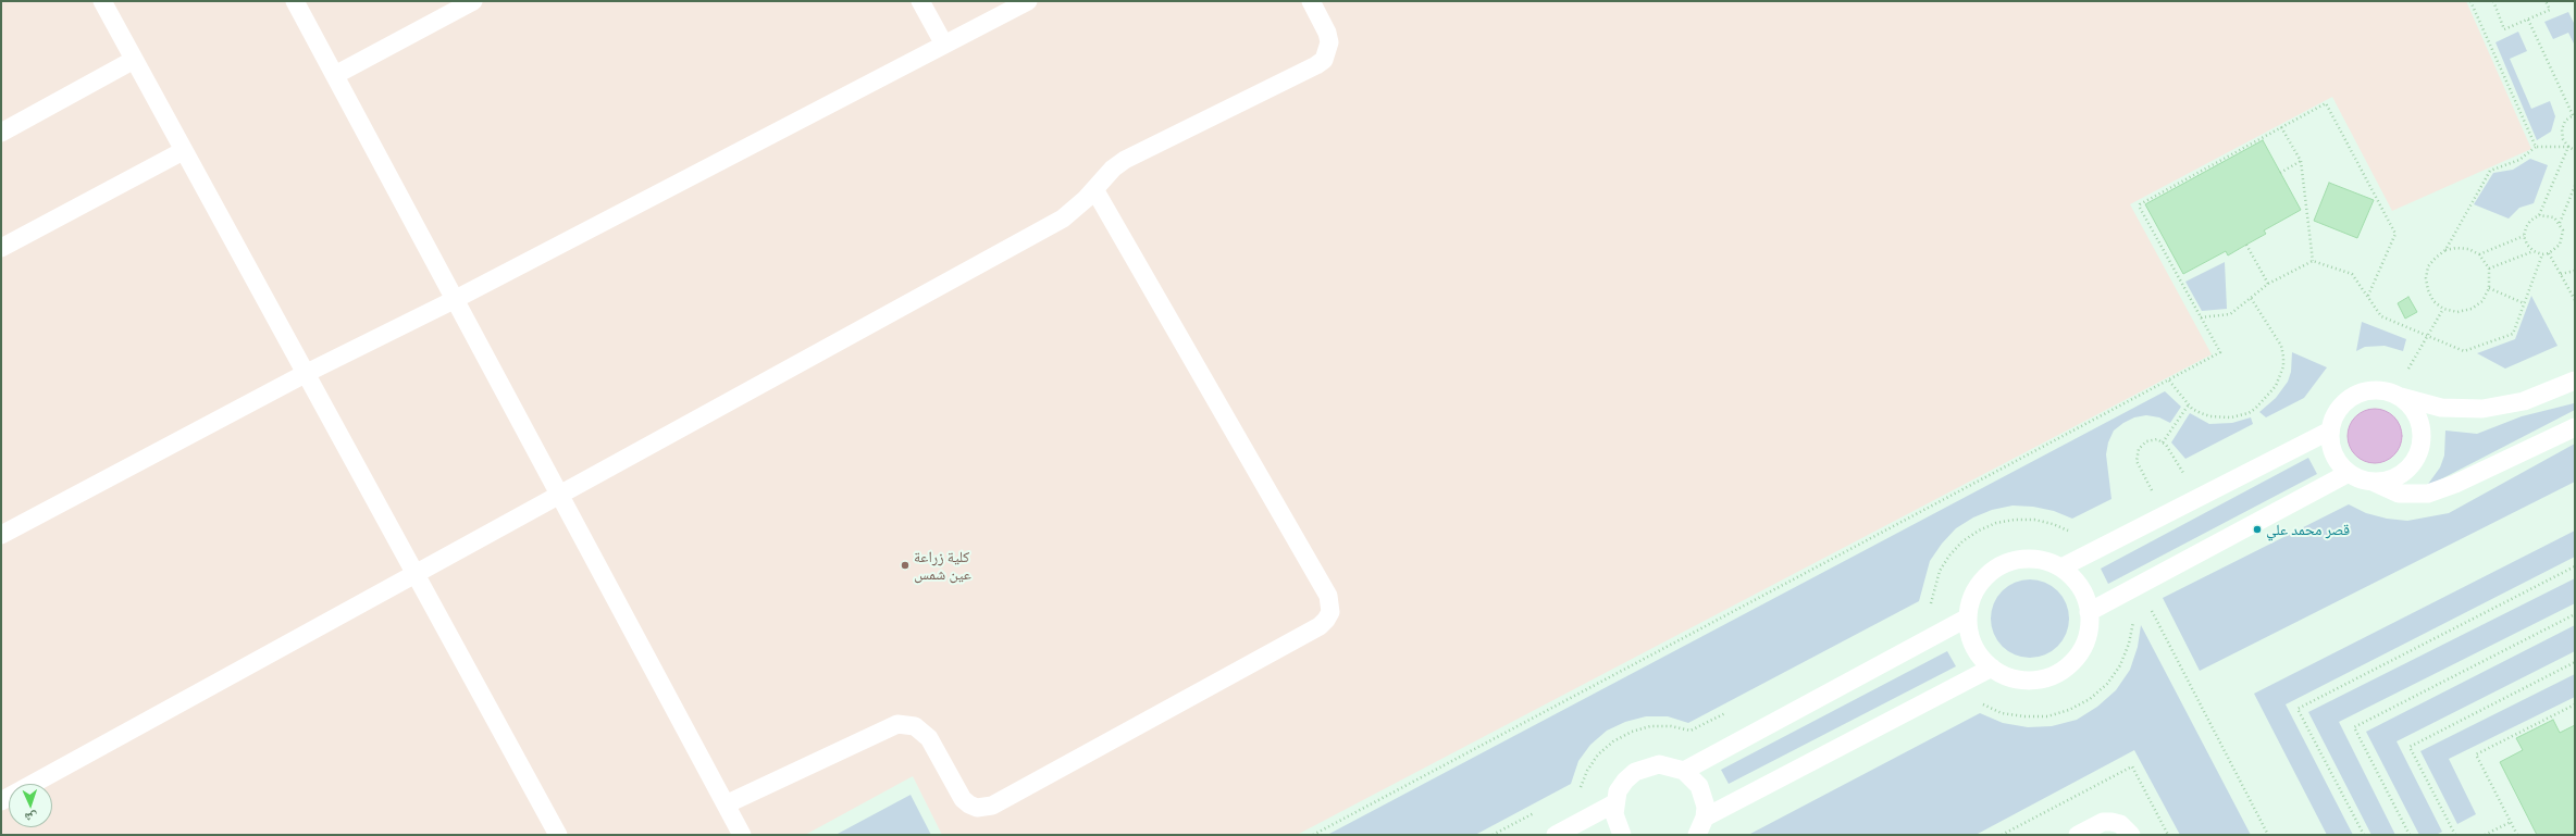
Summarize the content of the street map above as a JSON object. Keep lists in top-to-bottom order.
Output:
{
  "places": ["قصر محمد علي", "كلية زراعة عين شمس"],
  "north": "bottom"
}
